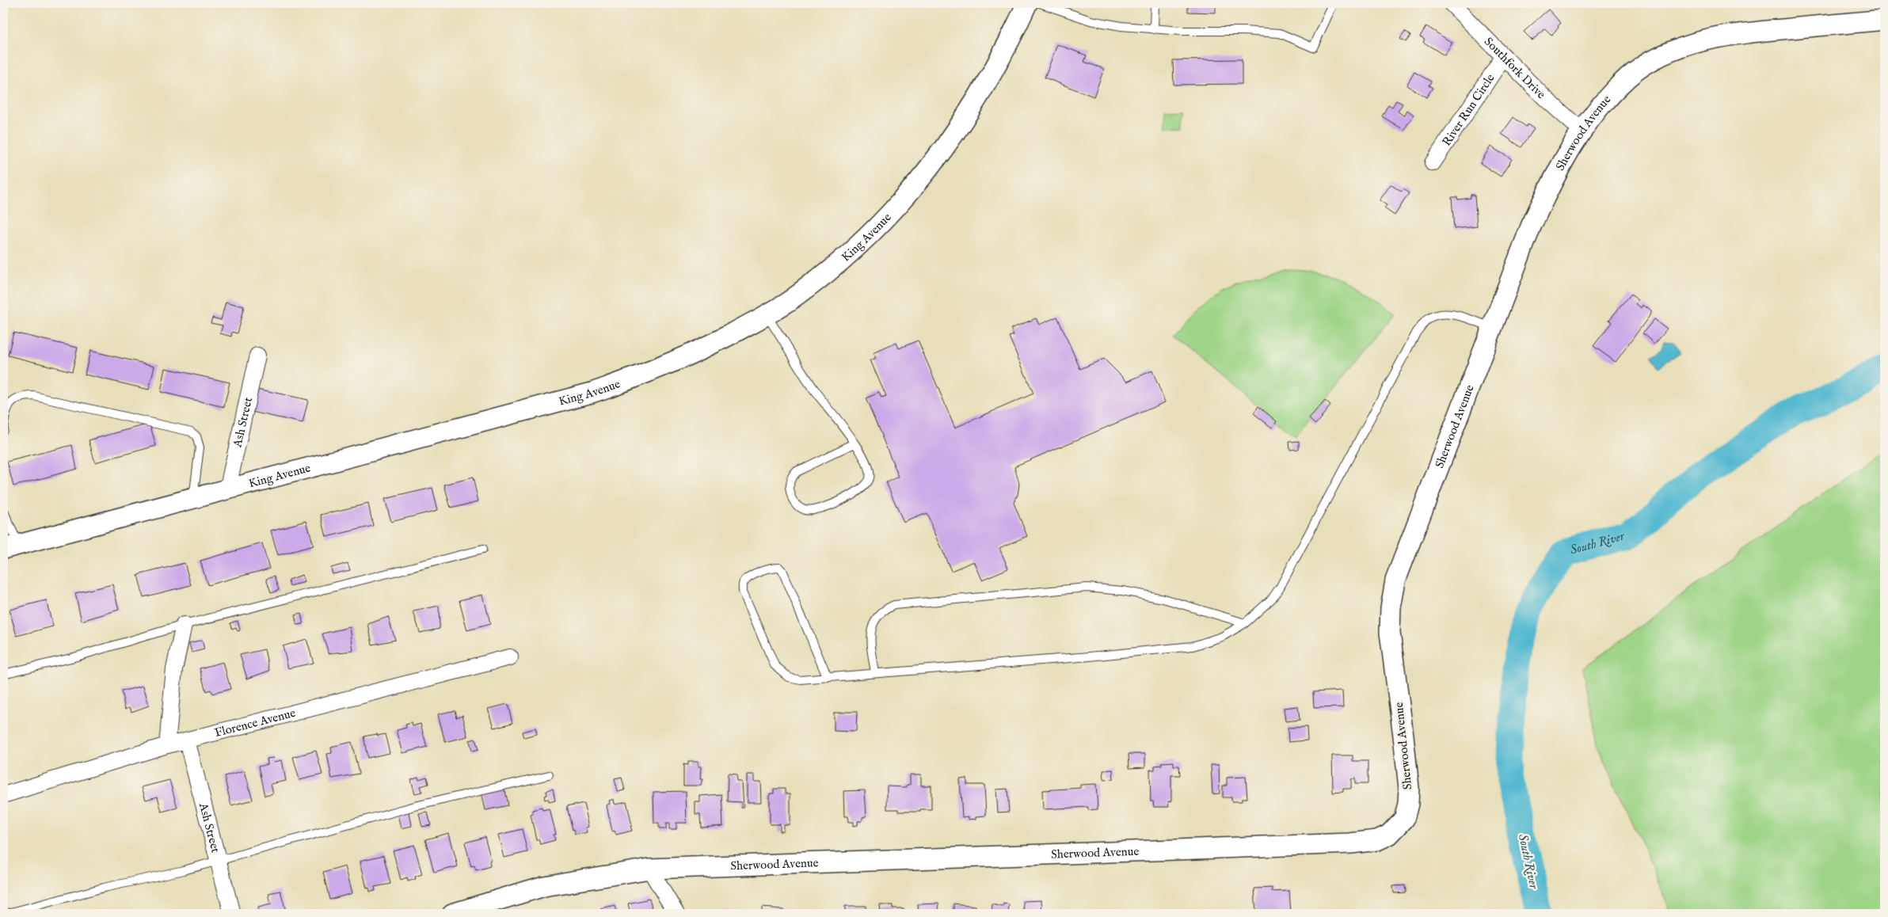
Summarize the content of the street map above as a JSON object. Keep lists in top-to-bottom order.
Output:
{
  "streets": {
    "street": [
      "Southfork Drive",
      "River Run Circle",
      "Sherwood Avenue",
      "King Avenue",
      "Ash Street",
      "Florence Avenue"
    ]
  },
  "crossings": [
    ["Southfork Drive", "River Run Circle"],
    ["Southfork Drive", "Sherwood Avenue"],
    ["King Avenue", "Ash Street"],
    ["Ash Street", "Florence Avenue"]
  ],
  "water": ["South River"]
}
